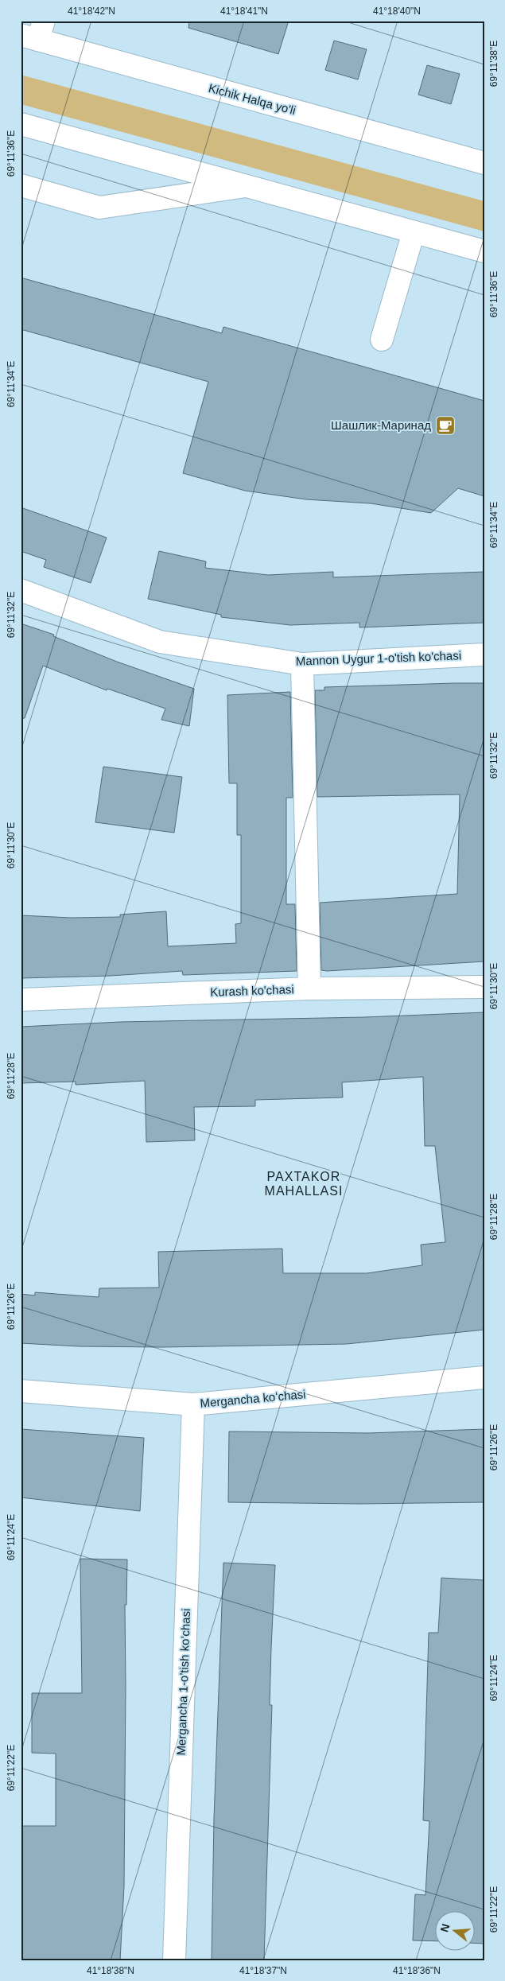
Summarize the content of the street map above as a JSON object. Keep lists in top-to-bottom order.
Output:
{
  "streets": {
    "main road": [
      "Kichik Halqa yo'li",
      "Mannon Uygur 1-o'tish ko'chasi",
      "Kurash ko'chasi",
      "Mergancha koʻchasi",
      "Mergancha 1-o'tish ko'chasi"
    ]
  },
  "crossings": [
    ["Mergancha koʻchasi", "Mergancha 1-o'tish ko'chasi"]
  ],
  "districts": ["PAXTAKOR MAHALLASI"],
  "places": {
    "cafe": ["Шашлик-Маринад"]
  },
  "north": "left",
  "coordinates": [
    "41°18'42\"N",
    "41°18'41\"N",
    "41°18'40\"N",
    "69°11'38\"E",
    "69°11'36\"E",
    "69°11'34\"E",
    "69°11'32\"E",
    "69°11'30\"E",
    "69°11'28\"E",
    "69°11'26\"E",
    "69°11'24\"E",
    "69°11'22\"E",
    "41°18'38\"N",
    "41°18'37\"N",
    "41°18'36\"N"
  ]
}
